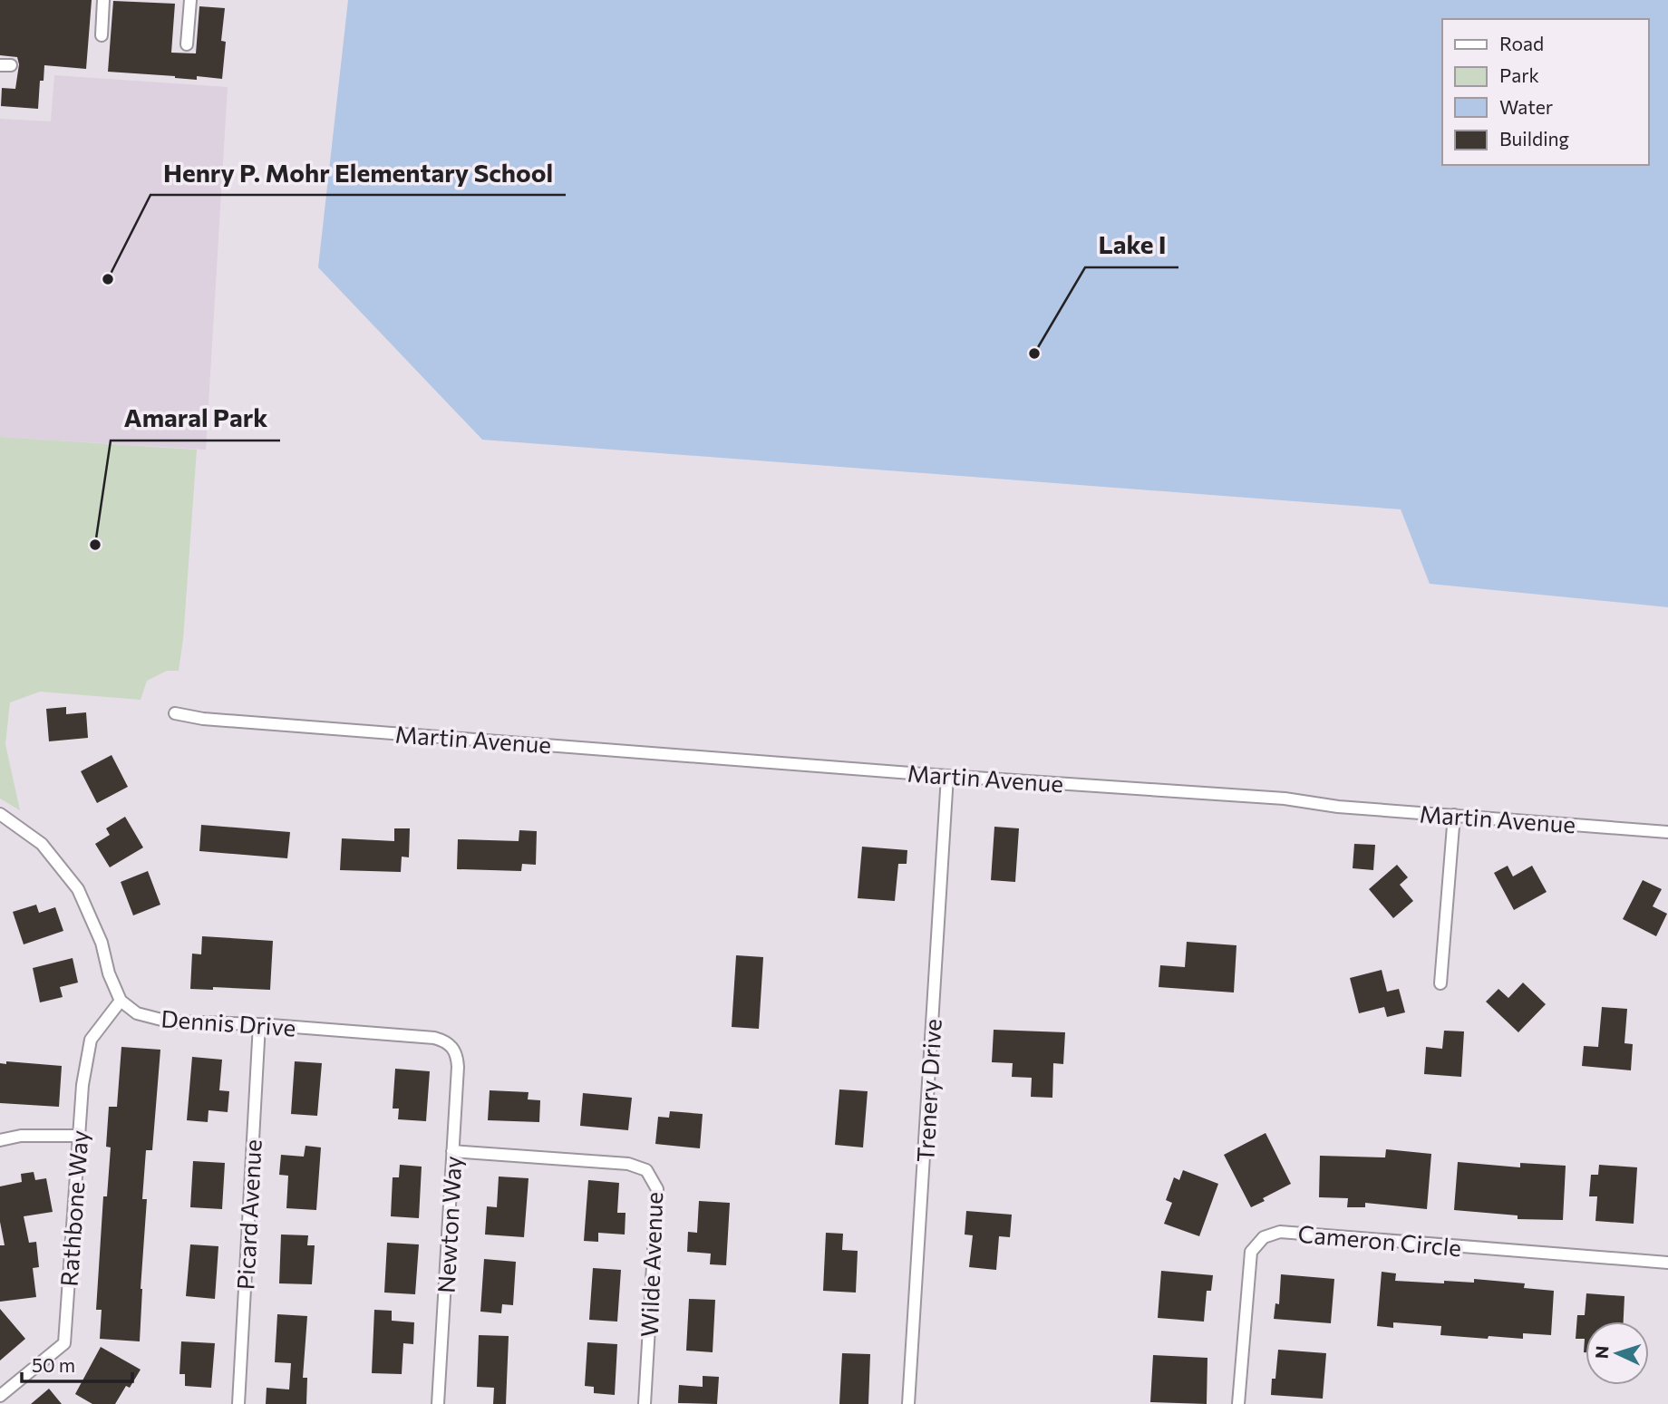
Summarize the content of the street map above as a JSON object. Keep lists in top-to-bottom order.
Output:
{
  "streets": {
    "street": [
      "Martin Avenue",
      "Dennis Drive",
      "Trenery Drive",
      "Rathbone Way",
      "Picard Avenue",
      "Newton Way",
      "Cameron Circle",
      "Wilde Avenue"
    ]
  },
  "crossings": [
    ["Martin Avenue", "Trenery Drive"],
    ["Dennis Drive", "Rathbone Way"],
    ["Dennis Drive", "Picard Avenue"],
    ["Dennis Drive", "Newton Way"],
    ["Newton Way", "Wilde Avenue"]
  ],
  "places": ["Henry P. Mohr Elementary School", "Lake I", "Amaral Park"],
  "legend": [
    "Road",
    "Park",
    "Water",
    "Building"
  ],
  "scale_bar": "50 m",
  "north": "left"
}
